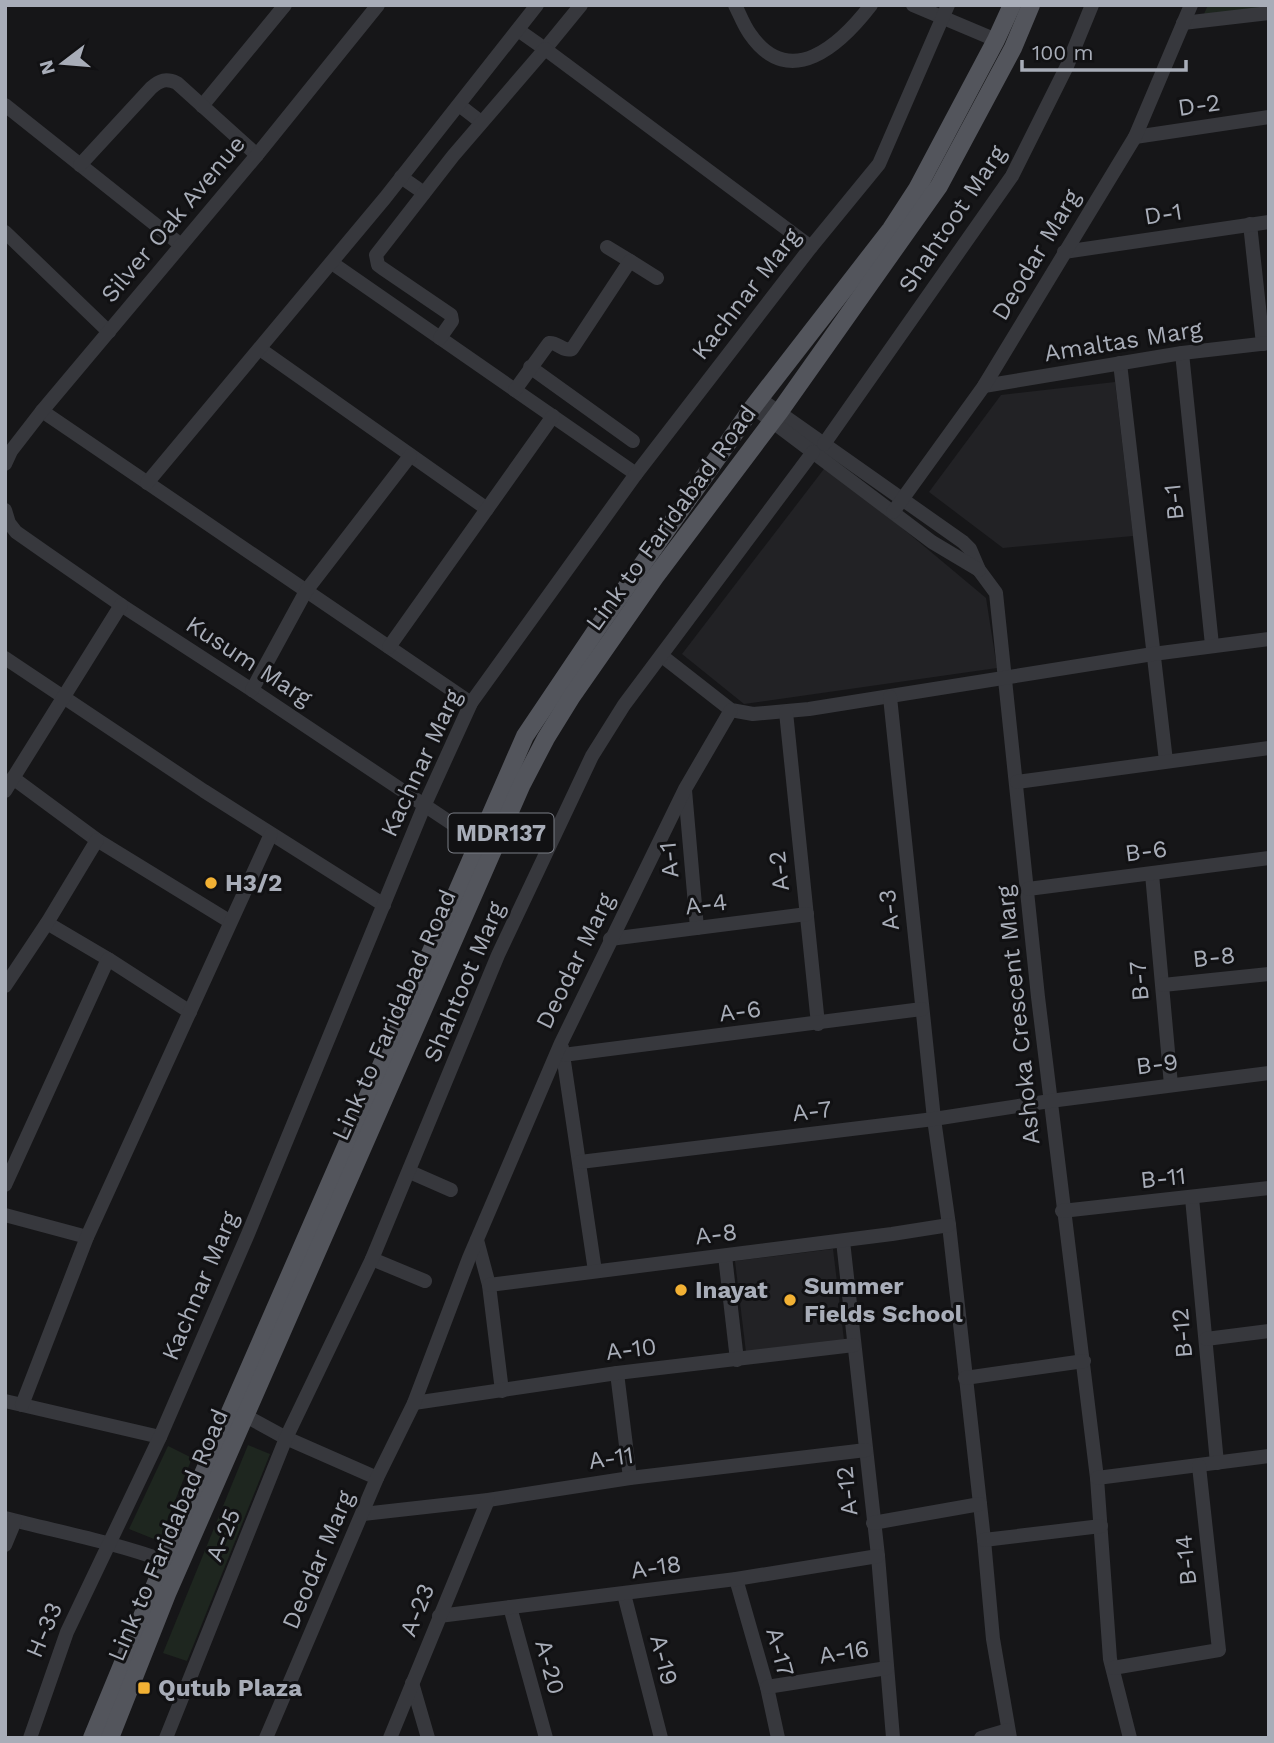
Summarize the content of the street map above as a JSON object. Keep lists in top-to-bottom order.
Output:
{
  "streets": {
    "main road": ["Link to Faridabad Road", "MDR137"],
    "street": [
      "D-2",
      "D-1",
      "Silver Oak Avenue",
      "Shahtoot Marg",
      "Deodar Marg",
      "Kachnar Marg",
      "Amaltas Marg",
      "B-1",
      "Kusum Marg",
      "B-6",
      "A-1",
      "A-2",
      "A-4",
      "A-3",
      "B-8",
      "B-7",
      "A-6",
      "Ashoka Crescent Marg",
      "B-9",
      "A-7",
      "B-11",
      "A-8",
      "B-12",
      "A-10",
      "A-11",
      "A-12",
      "A-25",
      "B-14",
      "A-18",
      "A-23",
      "H-33",
      "A-17",
      "A-16",
      "A-19",
      "A-20"
    ]
  },
  "crossings": [
    ["D-2", "Deodar Marg"],
    ["D-1", "Deodar Marg"],
    ["Shahtoot Marg", "Ashoka Crescent Marg"],
    ["Shahtoot Marg", "A-25"],
    ["Deodar Marg", "Amaltas Marg"],
    ["Deodar Marg", "A-1"],
    ["Deodar Marg", "A-4"],
    ["Deodar Marg", "A-6"],
    ["Deodar Marg", "Ashoka Crescent Marg"],
    ["Deodar Marg", "A-10"],
    ["Deodar Marg", "A-11"],
    ["Kachnar Marg", "Kusum Marg"],
    ["Kachnar Marg", "H-33"],
    ["Amaltas Marg", "B-1"],
    ["Link to Faridabad Road", "Kusum Marg"],
    ["Link to Faridabad Road", "Ashoka Crescent Marg"],
    ["B-6", "B-7"],
    ["B-6", "Ashoka Crescent Marg"],
    ["A-1", "A-4"],
    ["A-2", "A-4"],
    ["A-2", "A-6"],
    ["A-3", "A-6"],
    ["A-3", "A-7"],
    ["A-3", "A-8"],
    ["B-8", "B-7"],
    ["B-7", "B-9"],
    ["Ashoka Crescent Marg", "B-9"],
    ["Ashoka Crescent Marg", "A-7"],
    ["Ashoka Crescent Marg", "B-11"],
    ["Ashoka Crescent Marg", "B-14"],
    ["B-9", "A-7"],
    ["B-11", "B-12"],
    ["A-8", "A-12"],
    ["A-10", "A-12"],
    ["A-11", "A-12"],
    ["A-11", "A-23"],
    ["A-12", "A-18"],
    ["A-12", "A-16"],
    ["A-18", "A-23"],
    ["A-18", "A-17"],
    ["A-18", "A-19"],
    ["A-18", "A-20"],
    ["A-17", "A-16"]
  ],
  "places": {
    "other": ["H3/2", "Inayat", "Summer Fields School"],
    "transit": ["Qutub Plaza"]
  },
  "scale_bar": "100 m",
  "north": "left"
}
